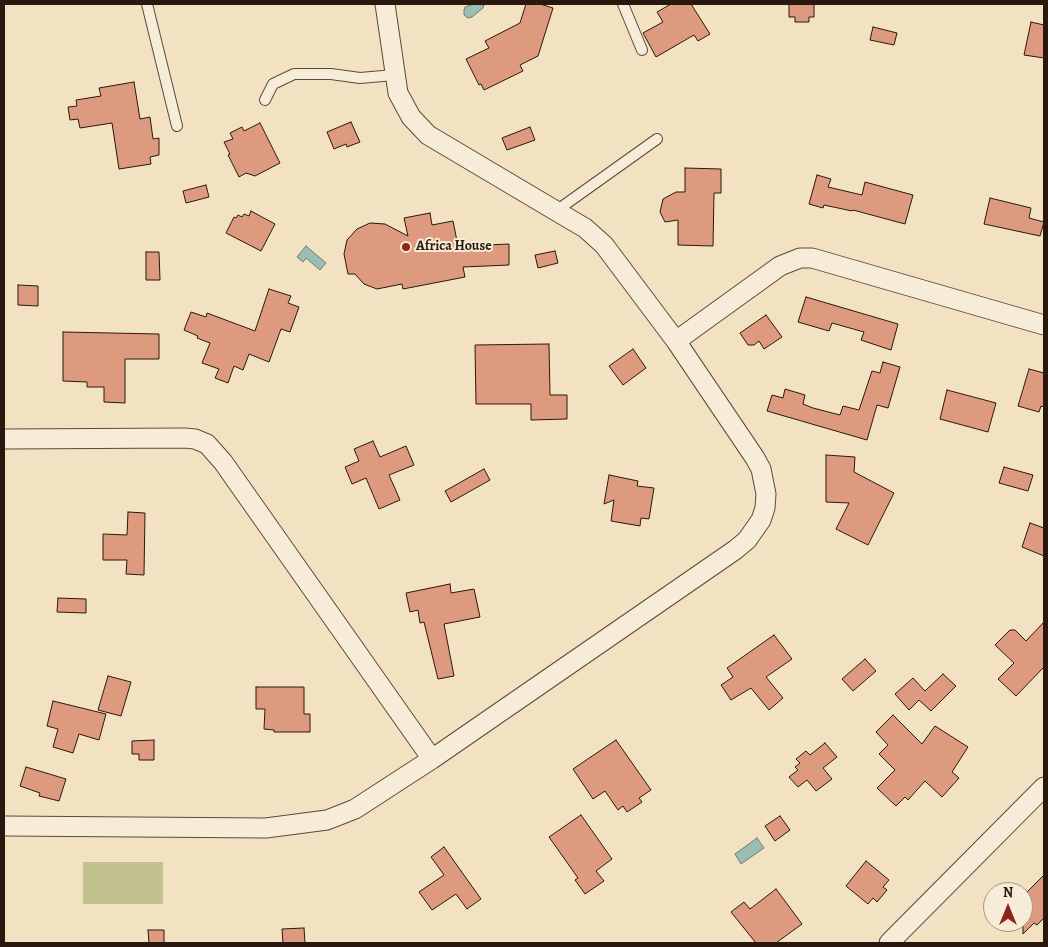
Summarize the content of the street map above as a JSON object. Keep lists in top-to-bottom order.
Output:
{
  "places": ["Africa House"],
  "north": "top"
}
